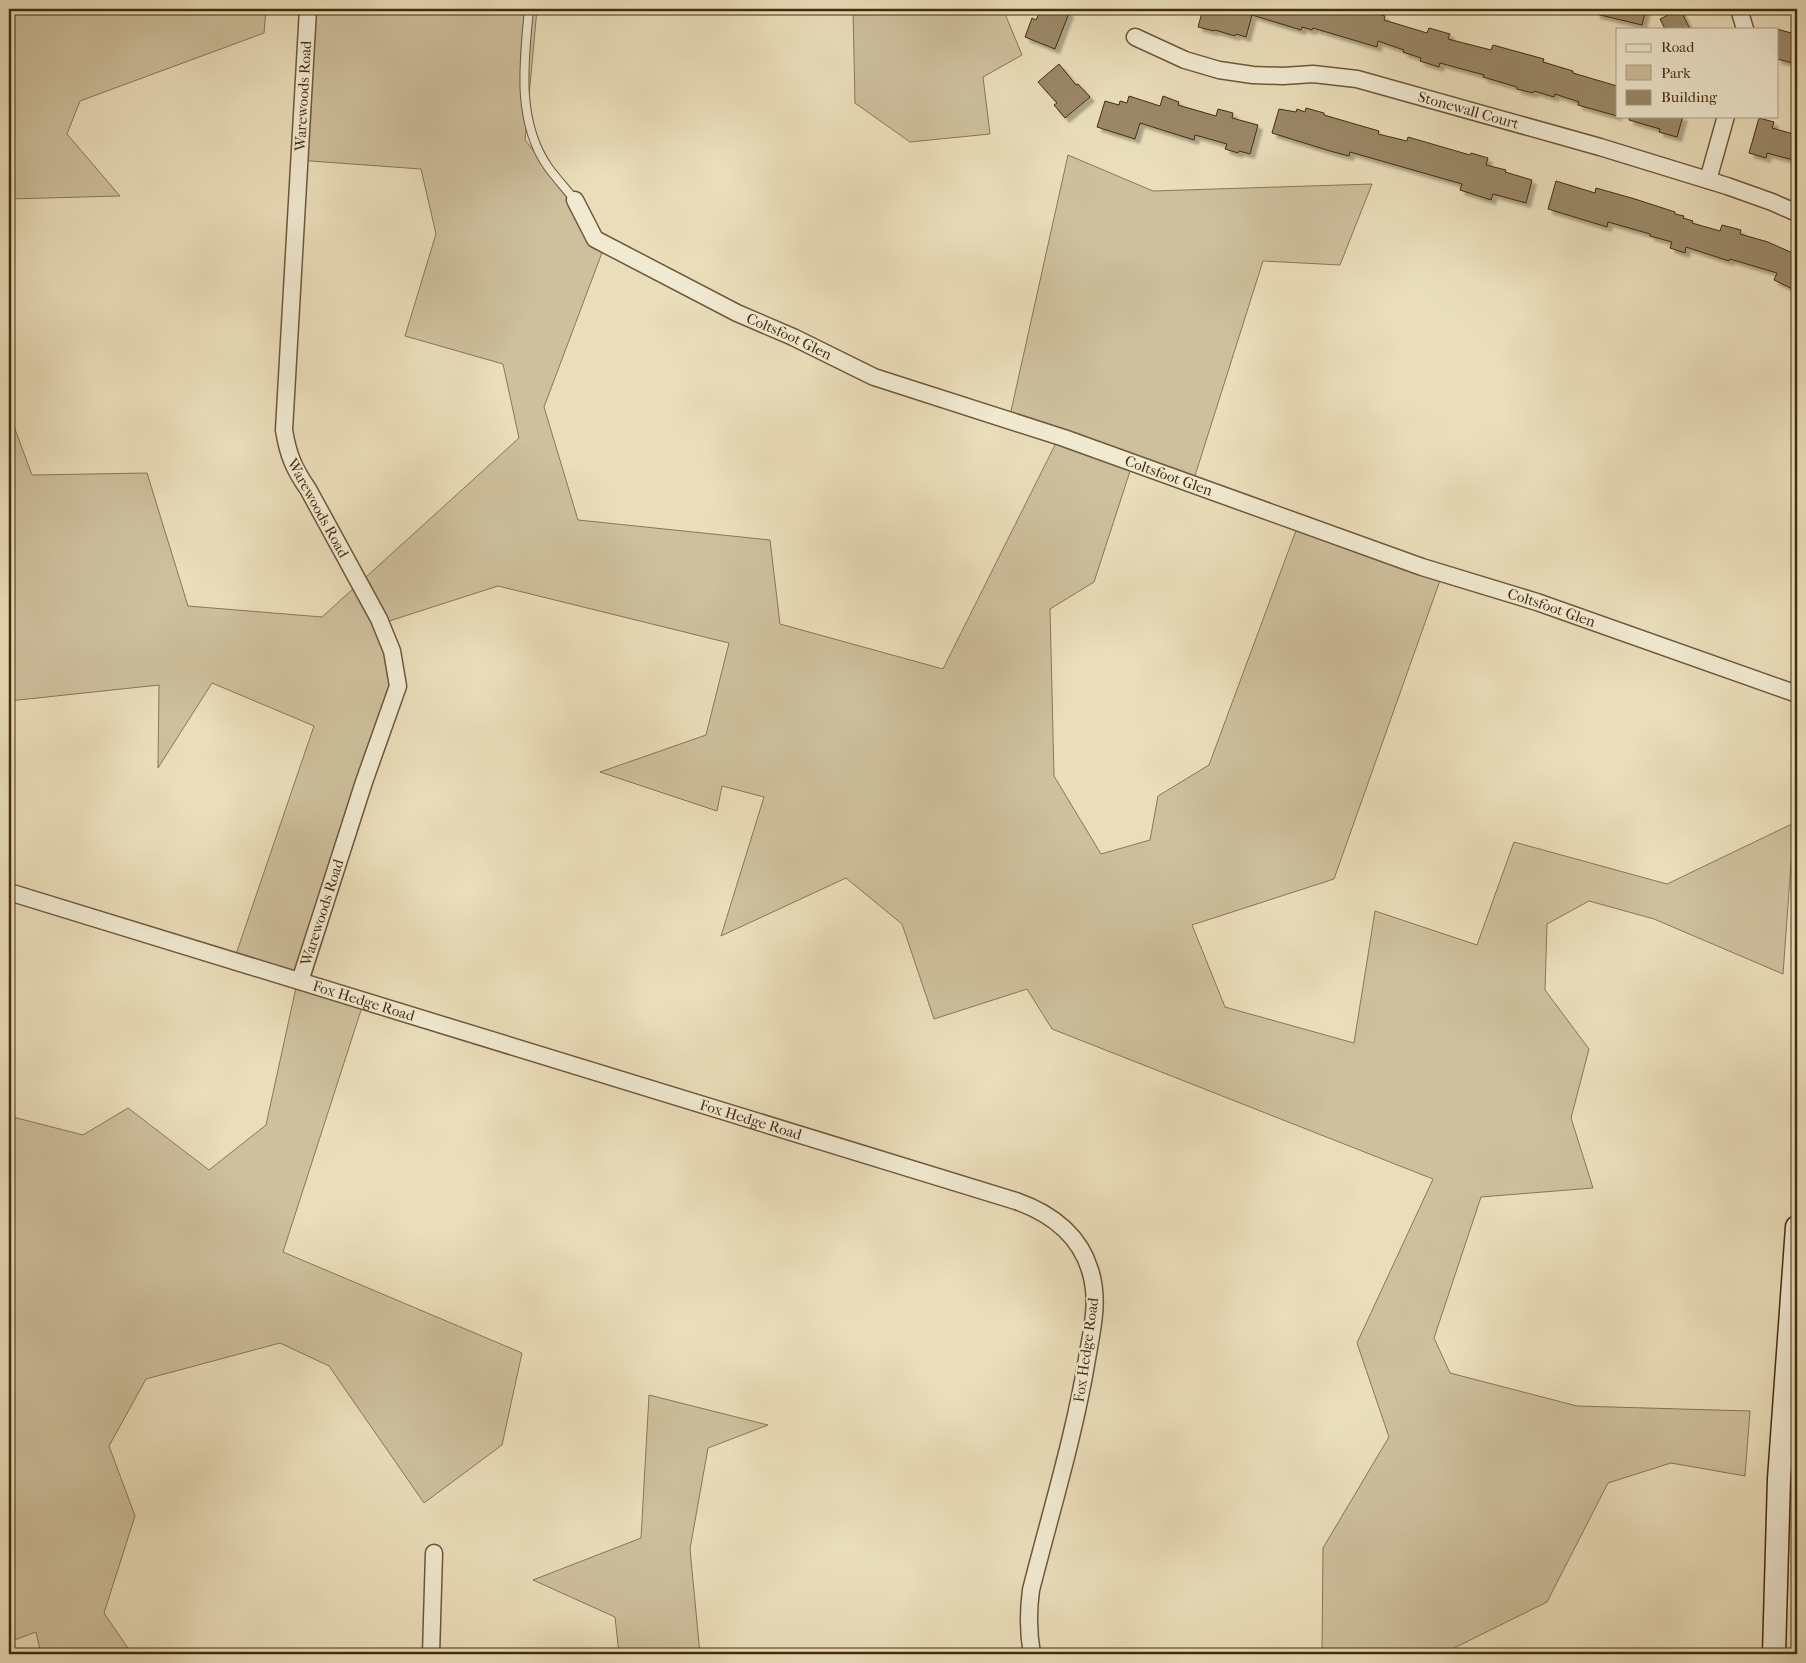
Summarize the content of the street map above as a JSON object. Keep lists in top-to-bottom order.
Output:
{
  "streets": {
    "street": [
      "Warewoods Road",
      "Stonewall Court",
      "Coltsfoot Glen",
      "Fox Hedge Road"
    ]
  },
  "crossings": [
    ["Warewoods Road", "Fox Hedge Road"]
  ],
  "legend": ["Road", "Park", "Building"]
}
